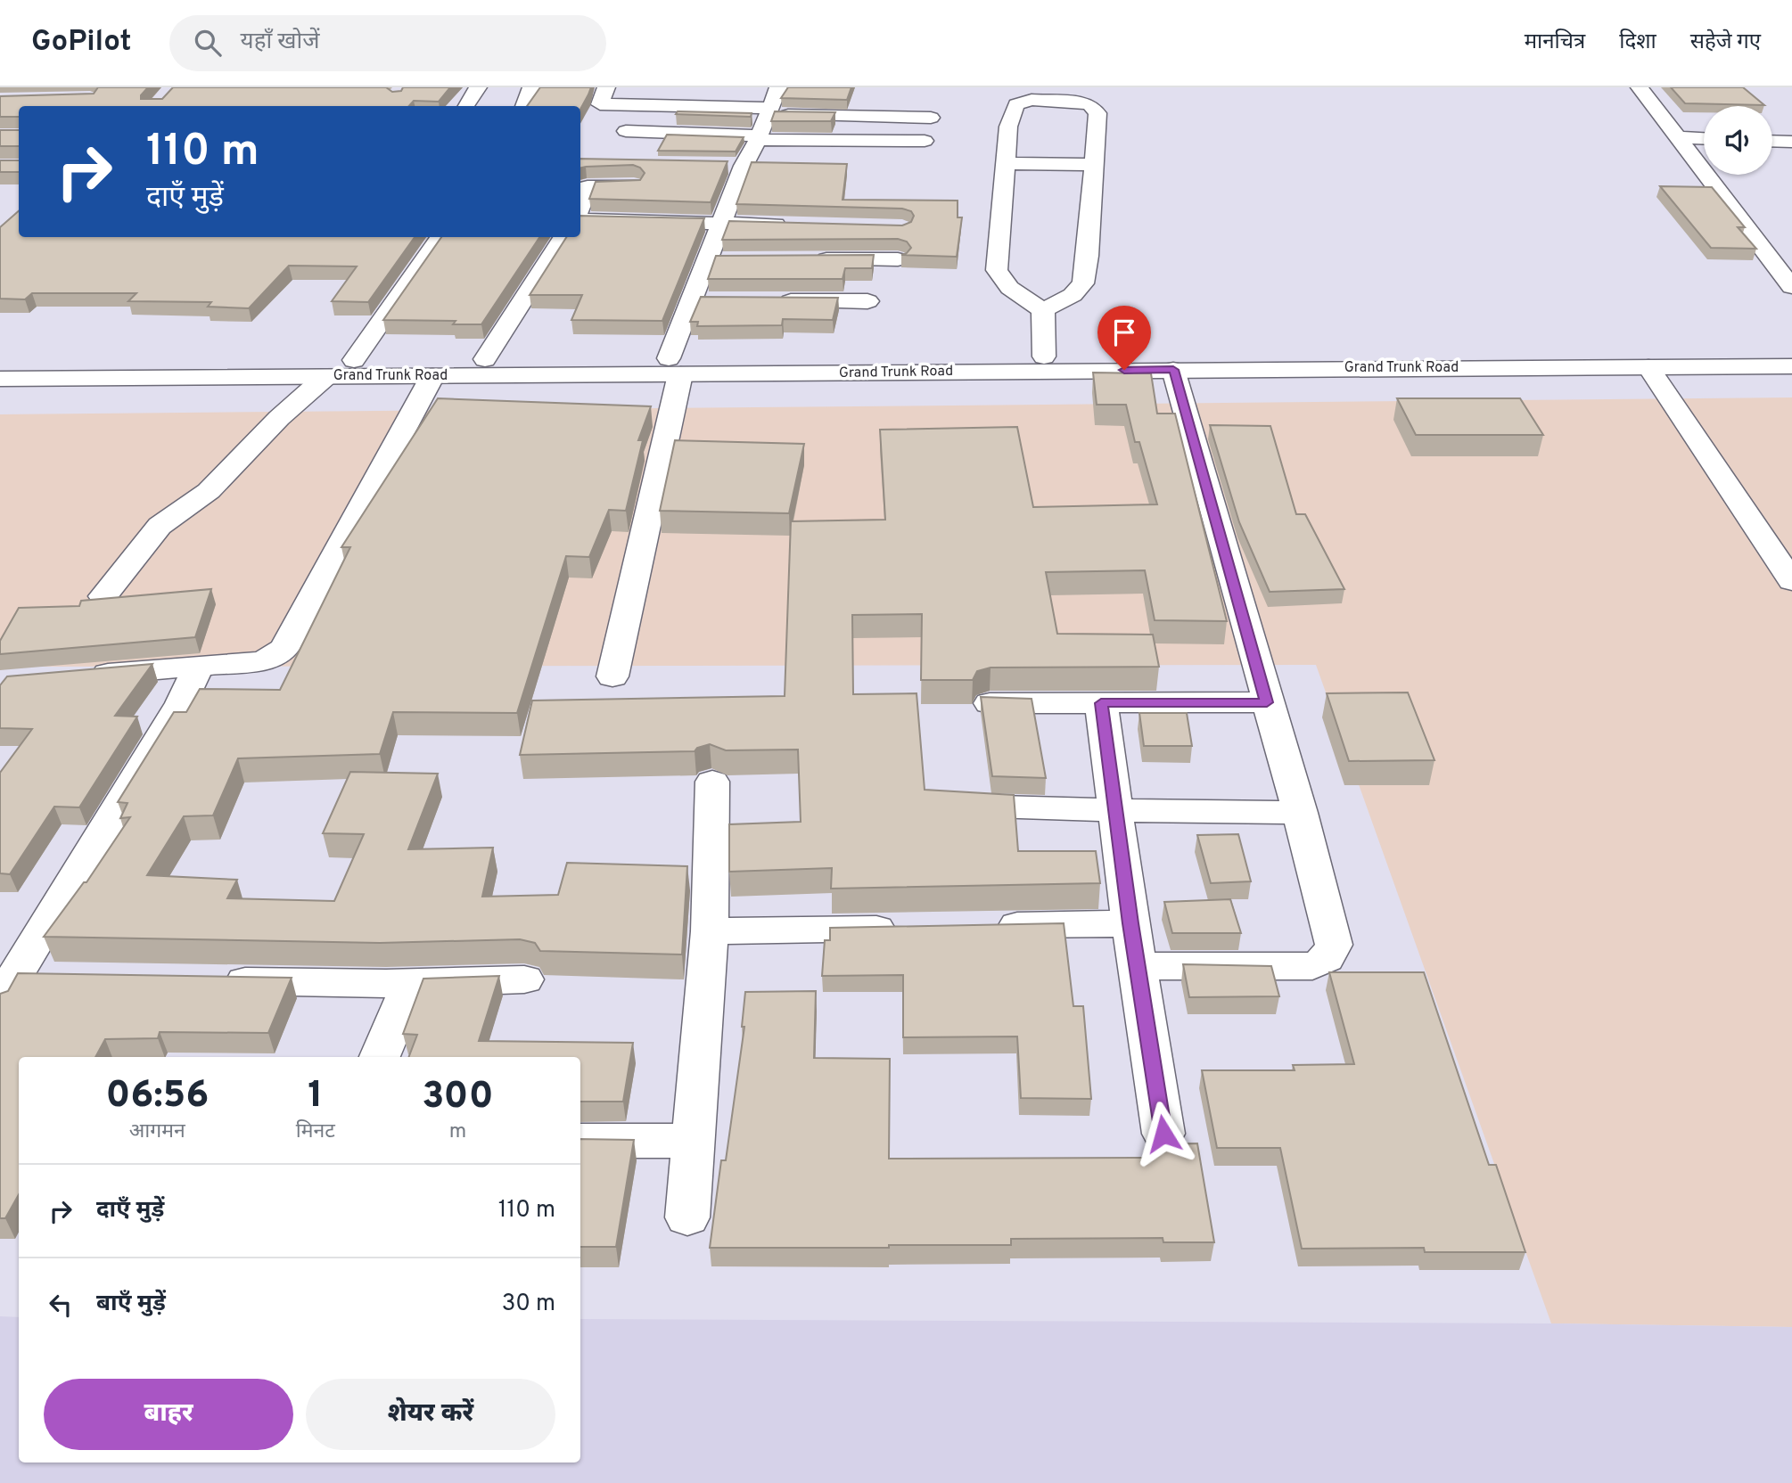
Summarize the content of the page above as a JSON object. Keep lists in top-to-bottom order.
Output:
{
  "streets": {
    "main road": ["Grand Trunk Road"]
  },
  "page": {
    "header": "GoPilot",
    "search": "यहाँ खोजें",
    "nav": ["मानचित्र", "दिशा", "सहेजे गए"],
    "turn": ["110 m", "दाएँ मुड़ें"],
    "eta": [
      "06:56",
      "आगमन",
      "1",
      "मिनट",
      "300",
      "m"
    ],
    "list": [
      {
        "name": "दाएँ मुड़ें",
        "value": "110 m"
      },
      {
        "name": "बाएँ मुड़ें",
        "value": "30 m"
      }
    ],
    "buttons": ["बाहर", "शेयर करें"]
  }
}
